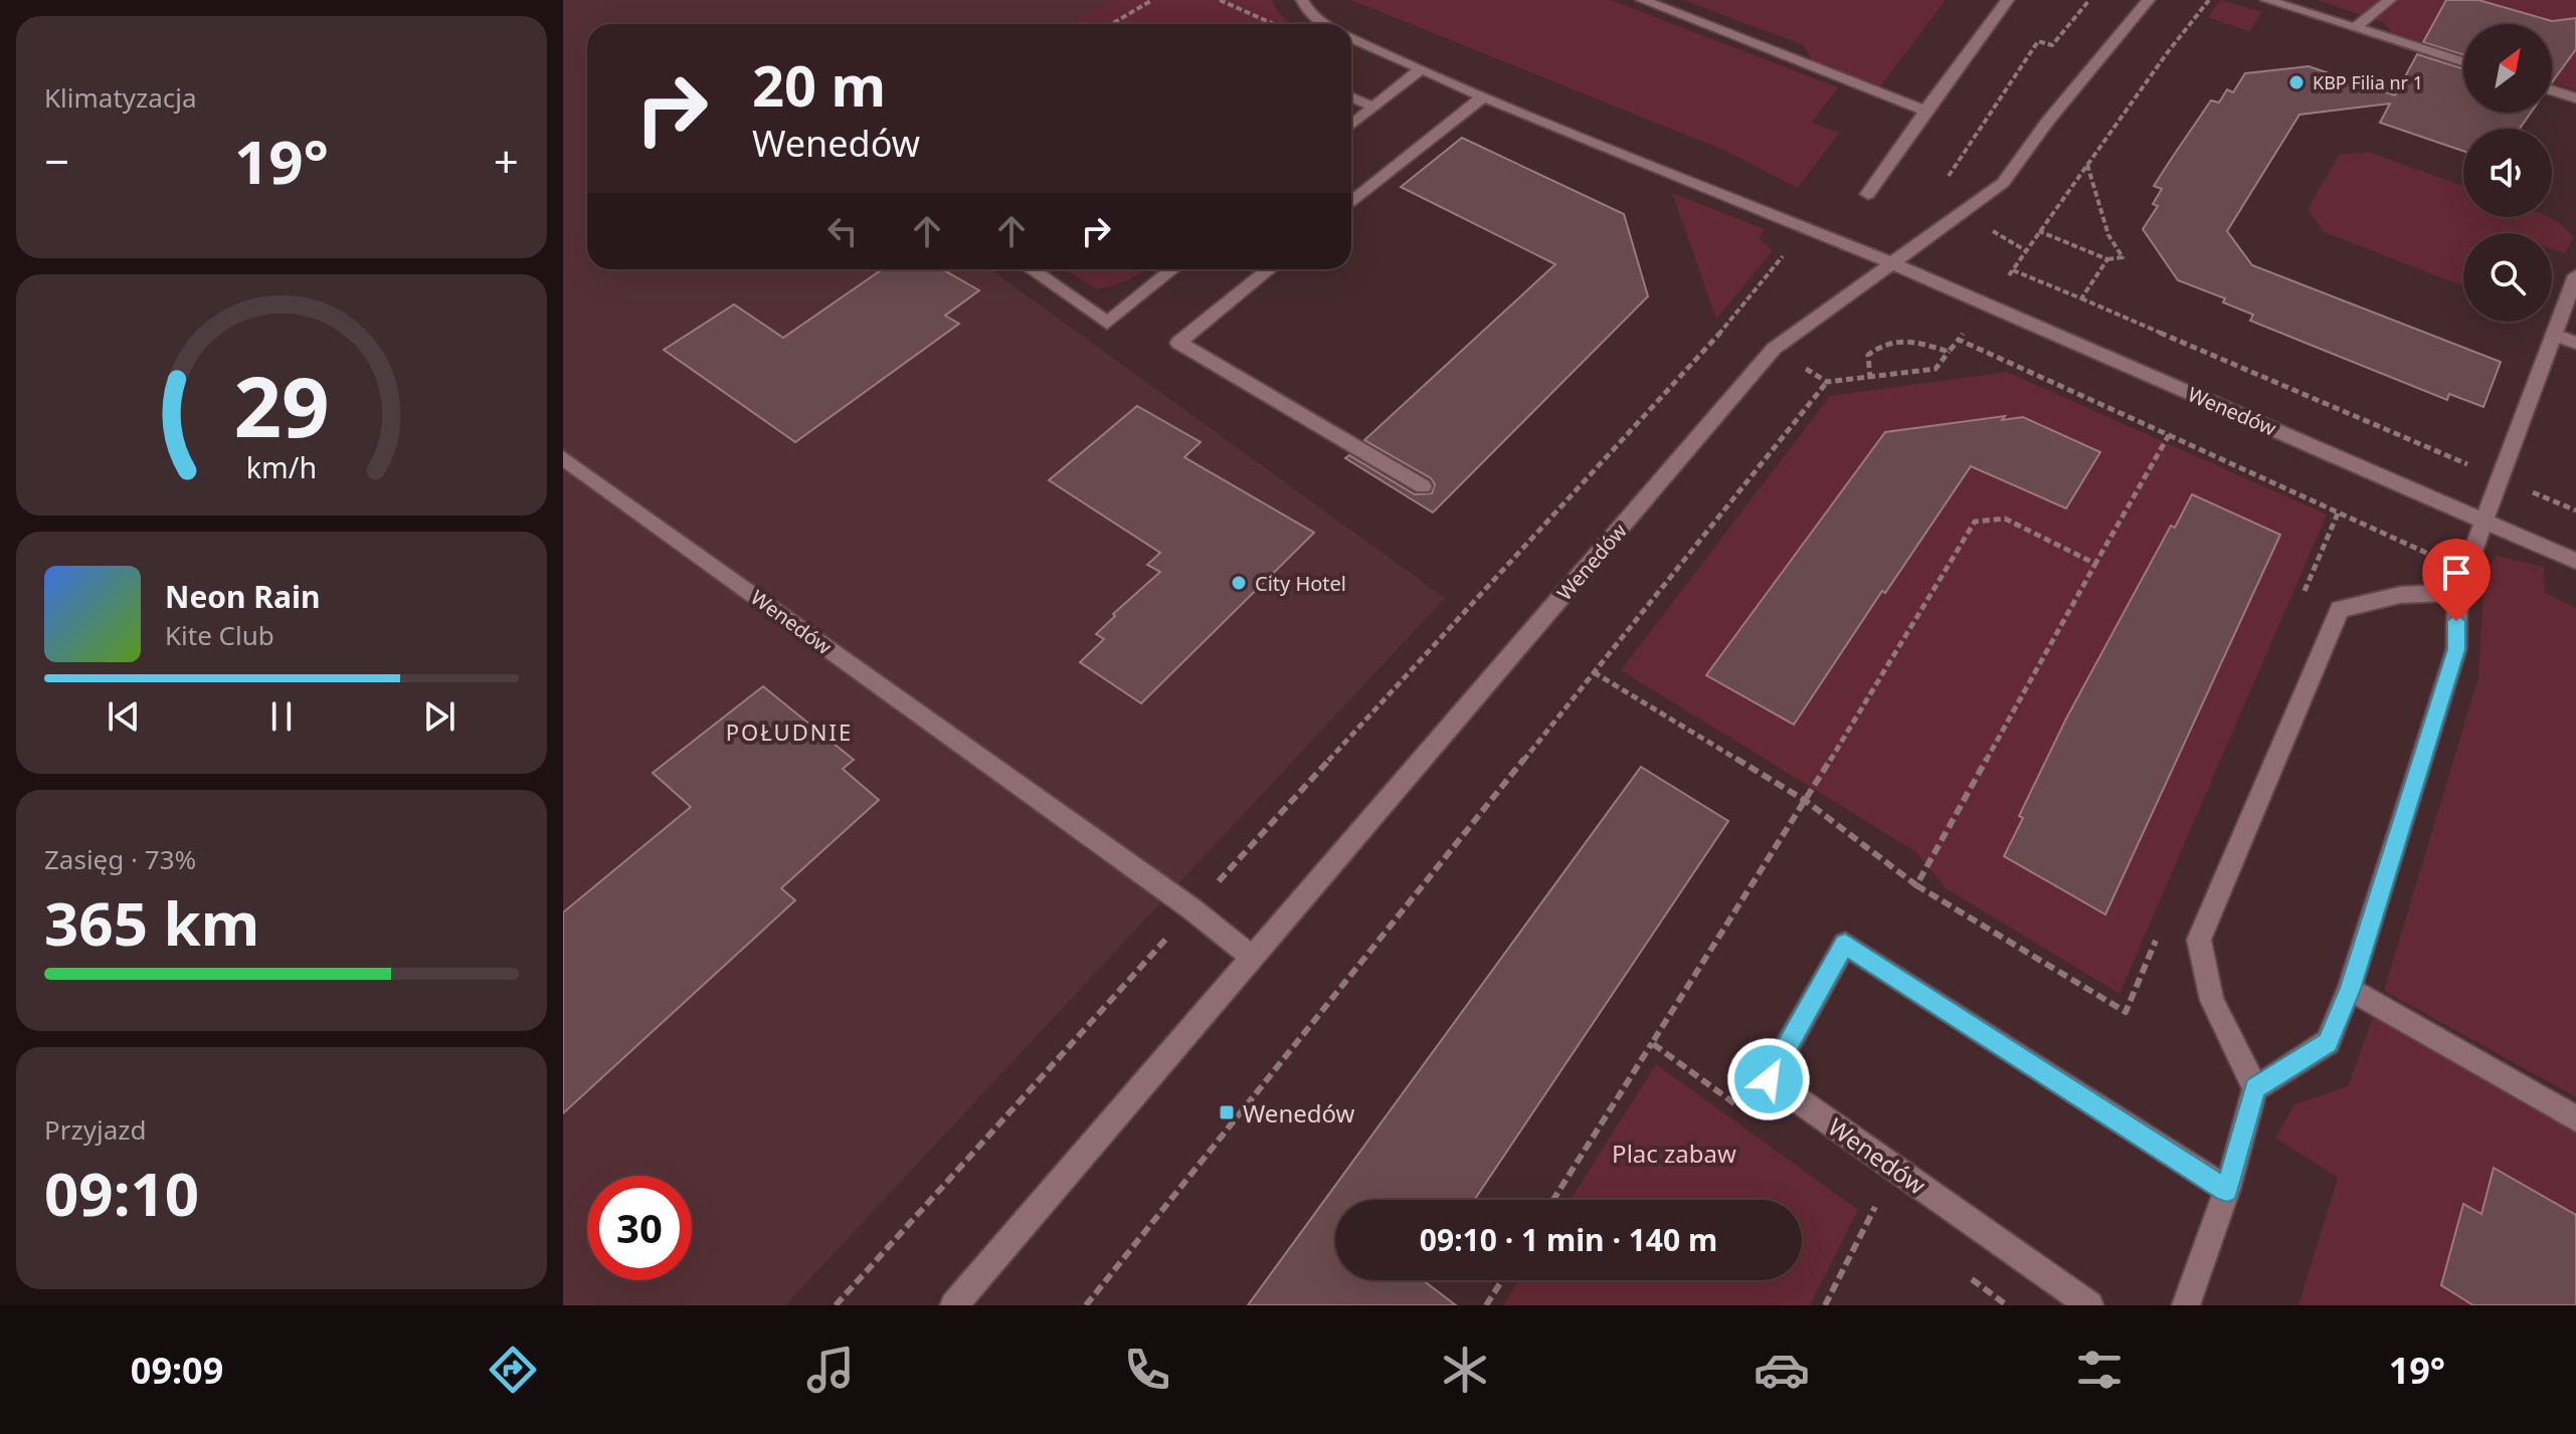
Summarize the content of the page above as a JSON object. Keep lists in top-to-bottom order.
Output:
{
  "streets": {
    "street": ["Wenedów"]
  },
  "districts": ["POŁUDNIE"],
  "parks": ["Plac zabaw"],
  "places": {
    "other": ["KBP Filia nr 1", "City Hotel"],
    "transit": ["Wenedów"]
  },
  "north": "top right",
  "page": {
    "tile": [
      "Klimatyzacja",
      ["Zasięg · 73%", "365 km"],
      ["Przyjazd", "09:10"]
    ],
    "turn": ["20 m", "Wenedów"],
    "heat": ["−", "19°", "+"],
    "song": ["Neon Rain", "Kite Club"],
    "limit": "30",
    "trip": "09:10 · 1 min · 140 m",
    "tabs": ["09:09", "19°"],
    "gauge": ["29", "km/h"]
  }
}
